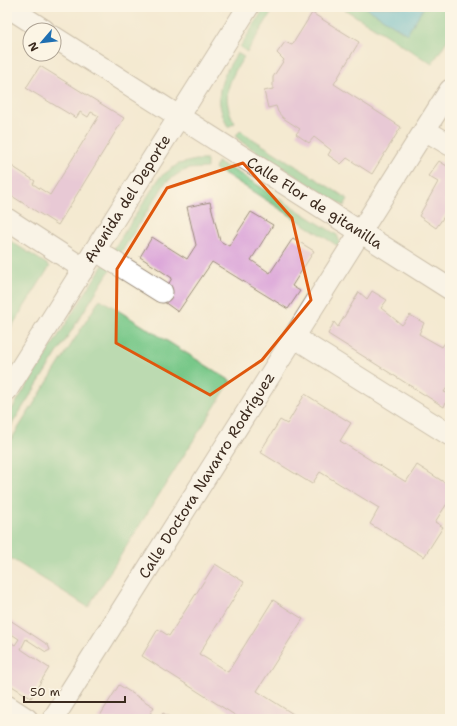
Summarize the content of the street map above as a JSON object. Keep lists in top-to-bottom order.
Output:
{
  "streets": {
    "street": ["Avenida del Deporte", "Calle Flor de gitanilla", "Calle Doctora Navarro Rodríguez"]
  },
  "crossings": [
    ["Avenida del Deporte", "Calle Flor de gitanilla"],
    ["Calle Flor de gitanilla", "Calle Doctora Navarro Rodríguez"]
  ],
  "scale_bar": "50 m",
  "north": "bottom left"
}
